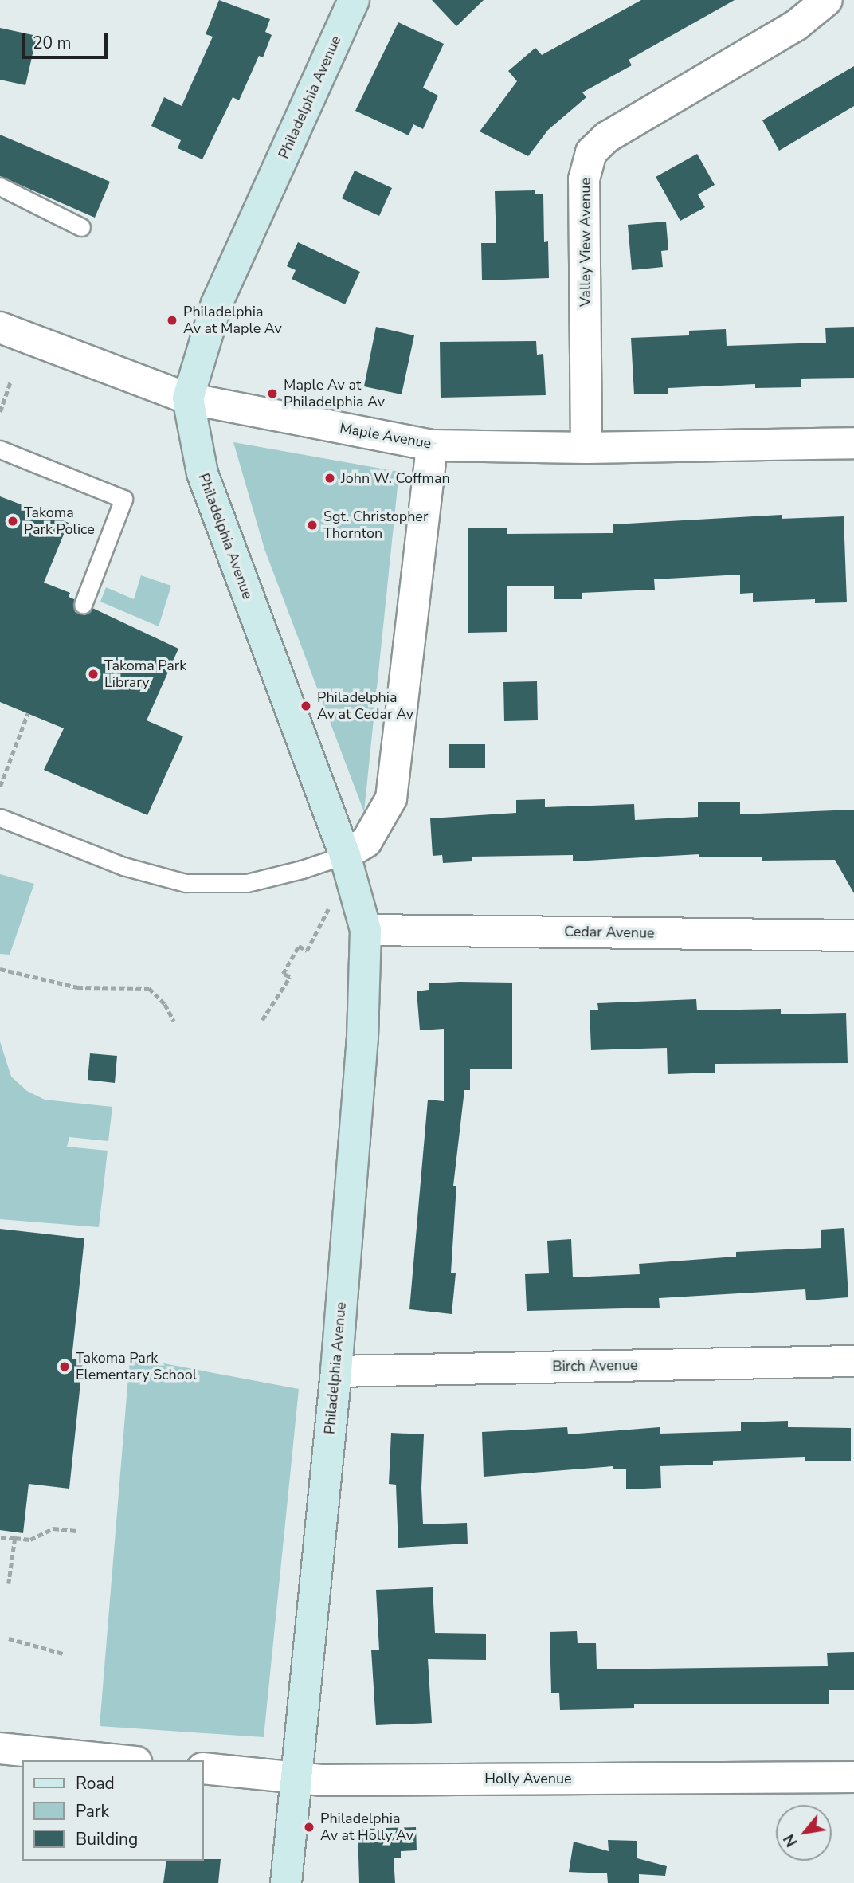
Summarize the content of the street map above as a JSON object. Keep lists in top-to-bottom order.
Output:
{
  "streets": {
    "main road": ["Philadelphia Avenue"],
    "street": [
      "Valley View Avenue",
      "Maple Avenue",
      "Cedar Avenue",
      "Birch Avenue",
      "Holly Avenue"
    ]
  },
  "crossings": [
    ["Philadelphia Avenue", "Maple Avenue"],
    ["Philadelphia Avenue", "Cedar Avenue"],
    ["Philadelphia Avenue", "Birch Avenue"],
    ["Philadelphia Avenue", "Holly Avenue"],
    ["Valley View Avenue", "Maple Avenue"]
  ],
  "places": [
    "Philadelphia Av at Maple Av",
    "Maple Av at Philadelphia Av",
    "John W. Coffman",
    "Takoma Park Police",
    "Sgt. Christopher Thornton",
    "Takoma Park Library",
    "Philadelphia Av at Cedar Av",
    "Takoma Park Elementary School",
    "Philadelphia Av at Holly Av"
  ],
  "legend": ["Road", "Park", "Building"],
  "scale_bar": "20 m",
  "north": "bottom left"
}
